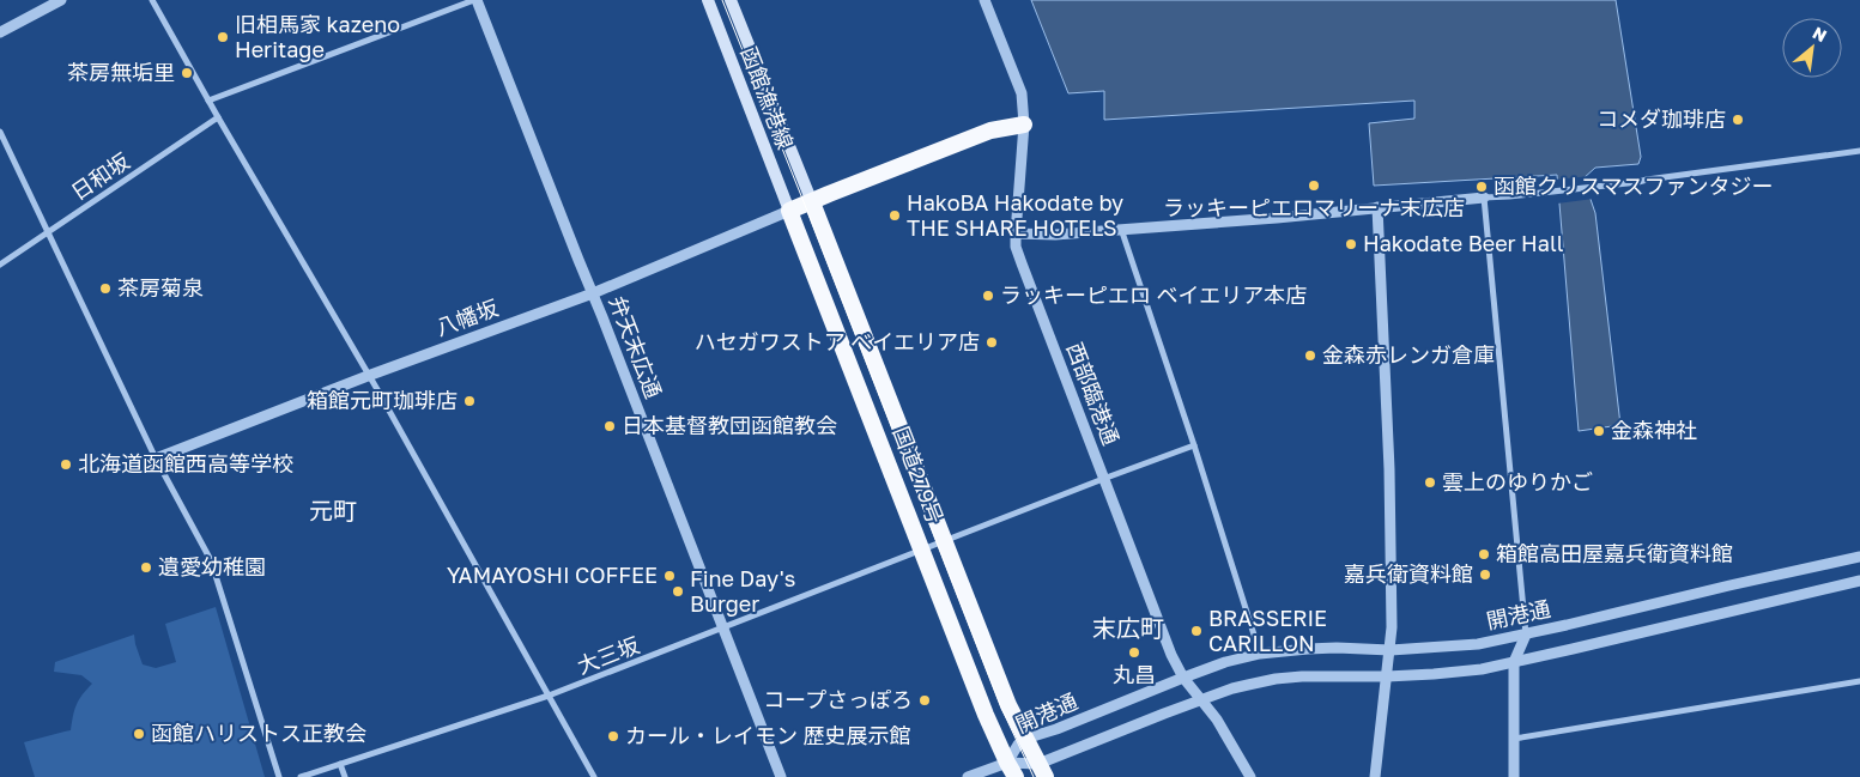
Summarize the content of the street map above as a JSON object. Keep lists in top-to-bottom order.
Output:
{
  "streets": {
    "highway": ["国道279号"],
    "main road": ["函館漁港線"],
    "street": [
      "日和坂",
      "八幡坂",
      "弁天末広通",
      "西部臨港通",
      "開港通",
      "大三坂"
    ]
  },
  "crossings": [
    ["函館漁港線", "八幡坂"],
    ["函館漁港線", "国道279号"],
    ["八幡坂", "弁天末広通"],
    ["八幡坂", "国道279号"],
    ["弁天末広通", "大三坂"],
    ["西部臨港通", "開港通"],
    ["西部臨港通", "大三坂"],
    ["国道279号", "開港通"],
    ["国道279号", "大三坂"]
  ],
  "districts": ["元町", "末広町"],
  "places": [
    "旧相馬家 kazeno Heritage",
    "茶房無垢里",
    "コメダ珈琲店",
    "ラッキーピエロマリーナ末広店",
    "函館クリスマスファンタジー",
    "HakoBA Hakodate by THE SHARE HOTELS",
    "Hakodate Beer Hall",
    "茶房菊泉",
    "ラッキーピエロ ベイエリア本店",
    "ハセガワストア べイエリア店",
    "金森赤レンガ倉庫",
    "箱館元町珈琲店",
    "日本基督教団函館教会",
    "金森神社",
    "北海道函館西高等学校",
    "雲上のゆりかご",
    "箱館高田屋嘉兵衛資料館",
    "遺愛幼稚園",
    "嘉兵衛資料館",
    "YAMAYOSHI COFFEE",
    "Fine Day's Burger",
    "BRASSERIE CARILLON",
    "丸昌",
    "コープさっぽろ",
    "函館ハリストス正教会",
    "カール・レイモン 歴史展示館"
  ],
  "north": "top right"
}
